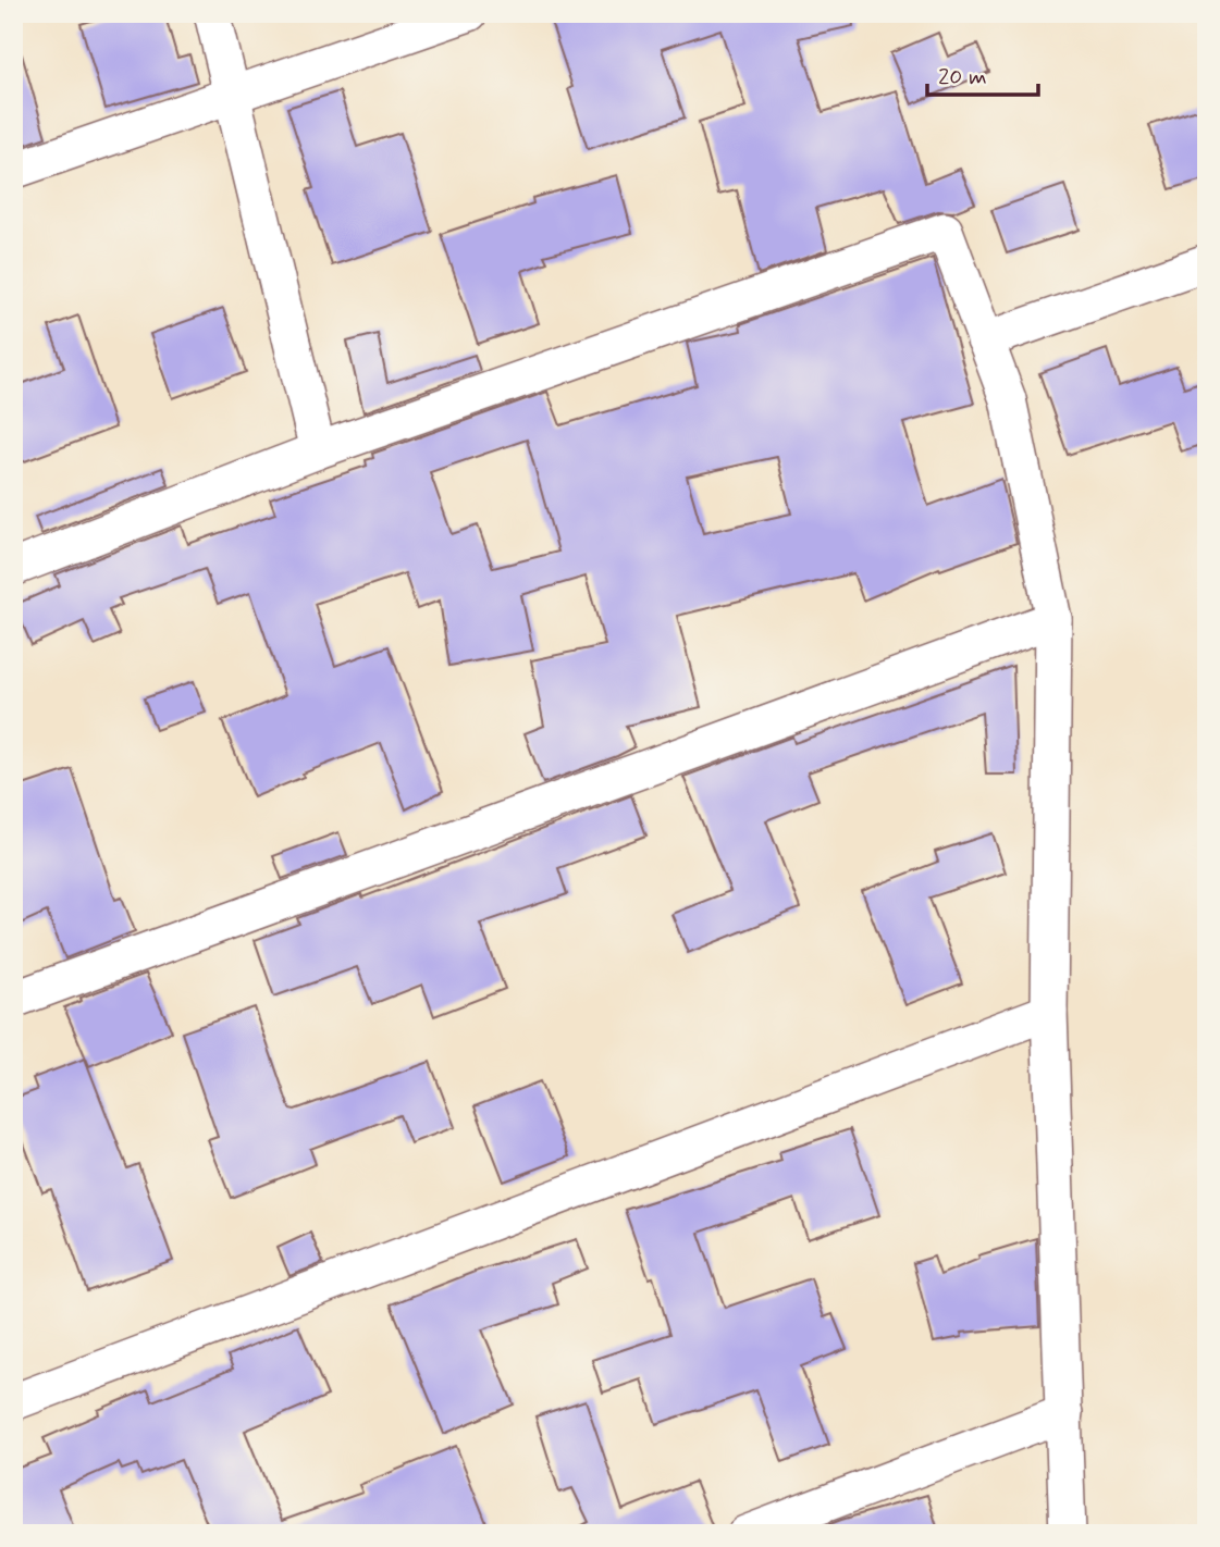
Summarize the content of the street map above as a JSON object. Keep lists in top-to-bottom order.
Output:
{
  "scale_bar": "20 m"
}
